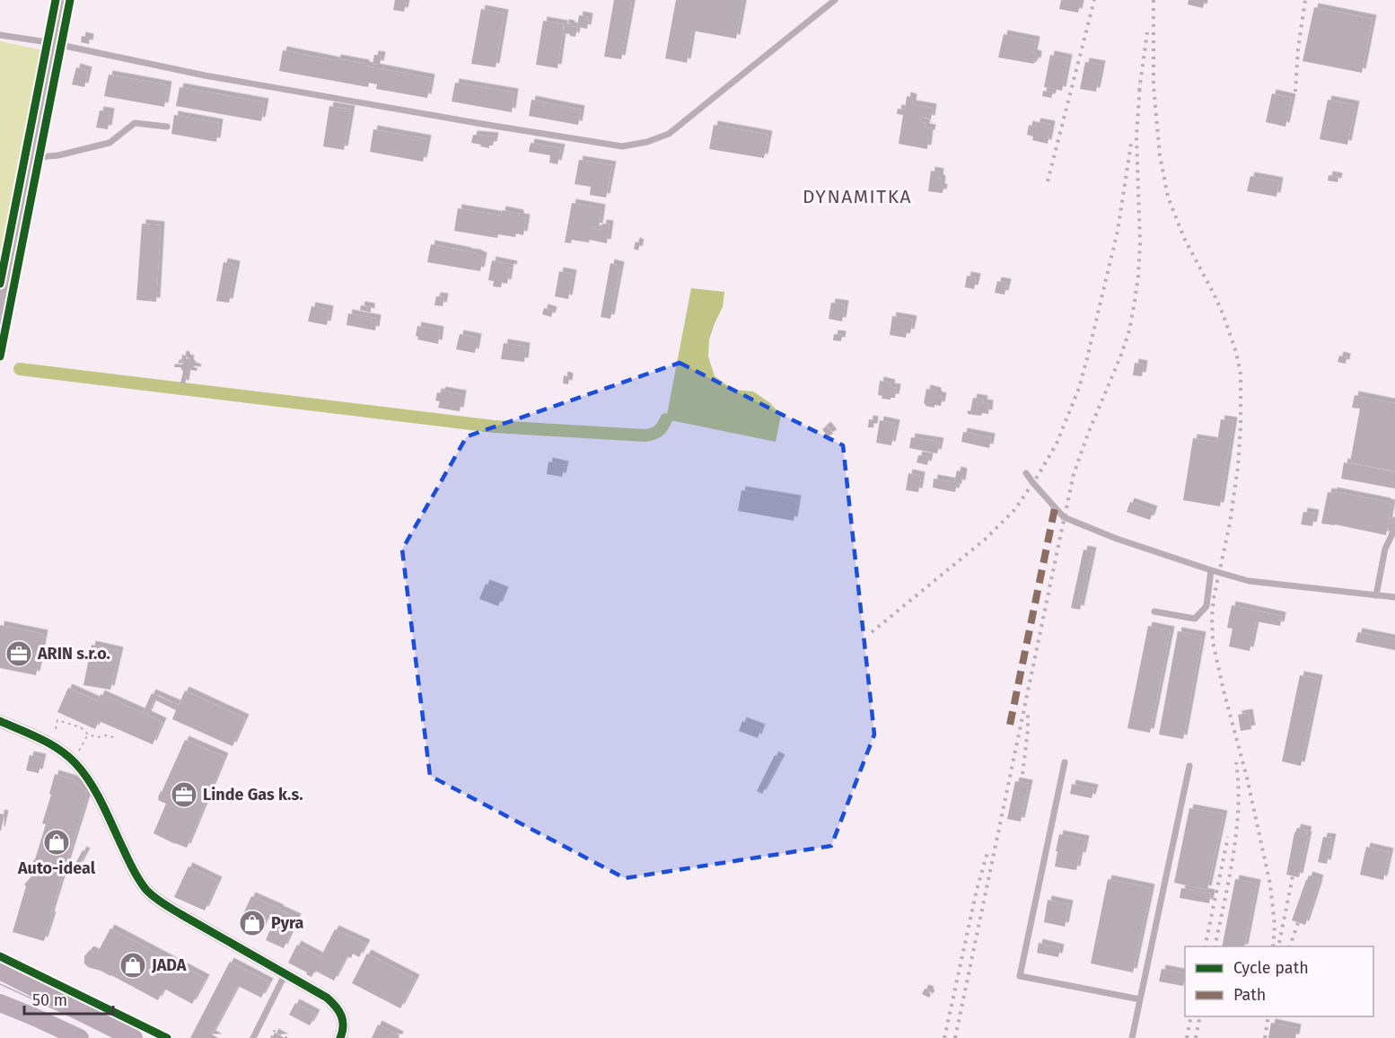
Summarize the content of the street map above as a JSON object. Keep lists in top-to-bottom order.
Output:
{
  "districts": ["DYNAMITKA"],
  "places": {
    "office": ["ARIN s.r.o.", "Linde Gas k.s."],
    "shop": ["Auto-ideal", "Pyra", "JADA"]
  },
  "legend": ["Cycle path", "Path"],
  "scale_bar": "50 m"
}
